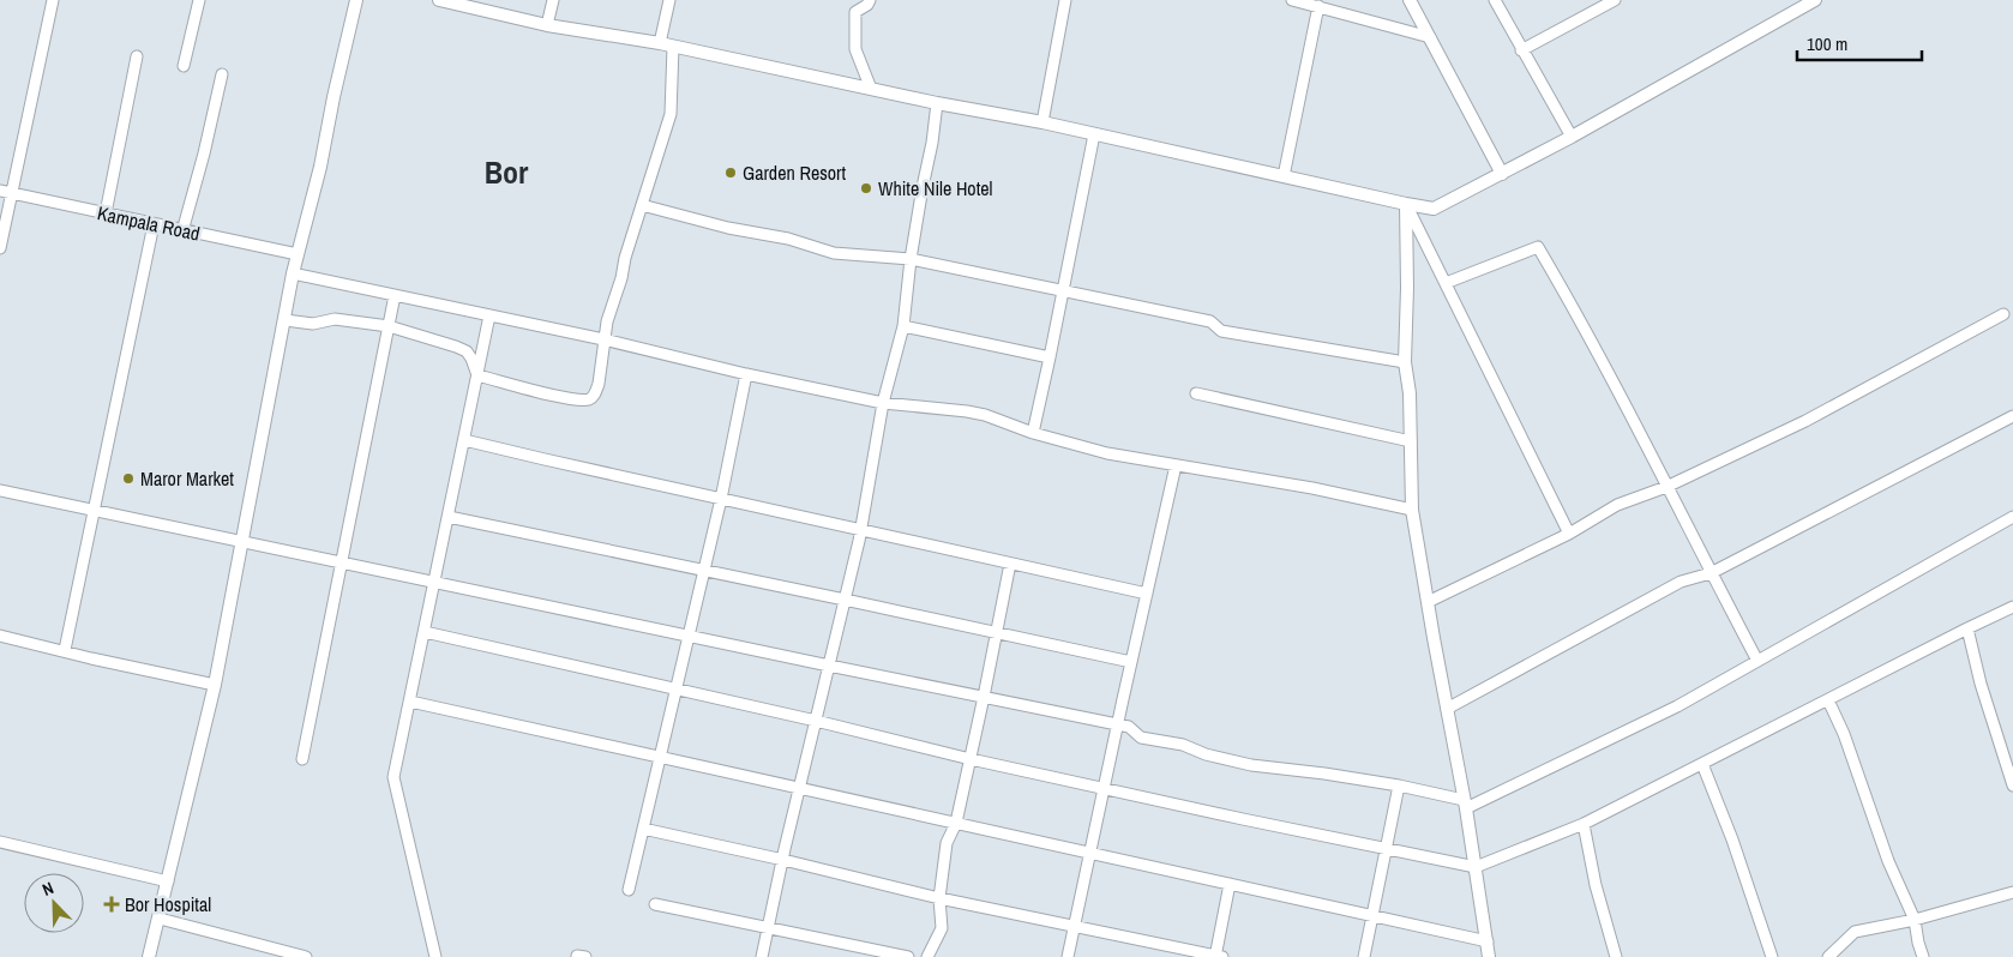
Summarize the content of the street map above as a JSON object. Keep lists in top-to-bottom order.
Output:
{
  "streets": {
    "street": ["Kampala Road"]
  },
  "districts": ["Bor"],
  "places": {
    "other": ["Garden Resort", "White Nile Hotel", "Maror Market"],
    "health": ["Bor Hospital"]
  },
  "scale_bar": "100 m",
  "north": "top left"
}
